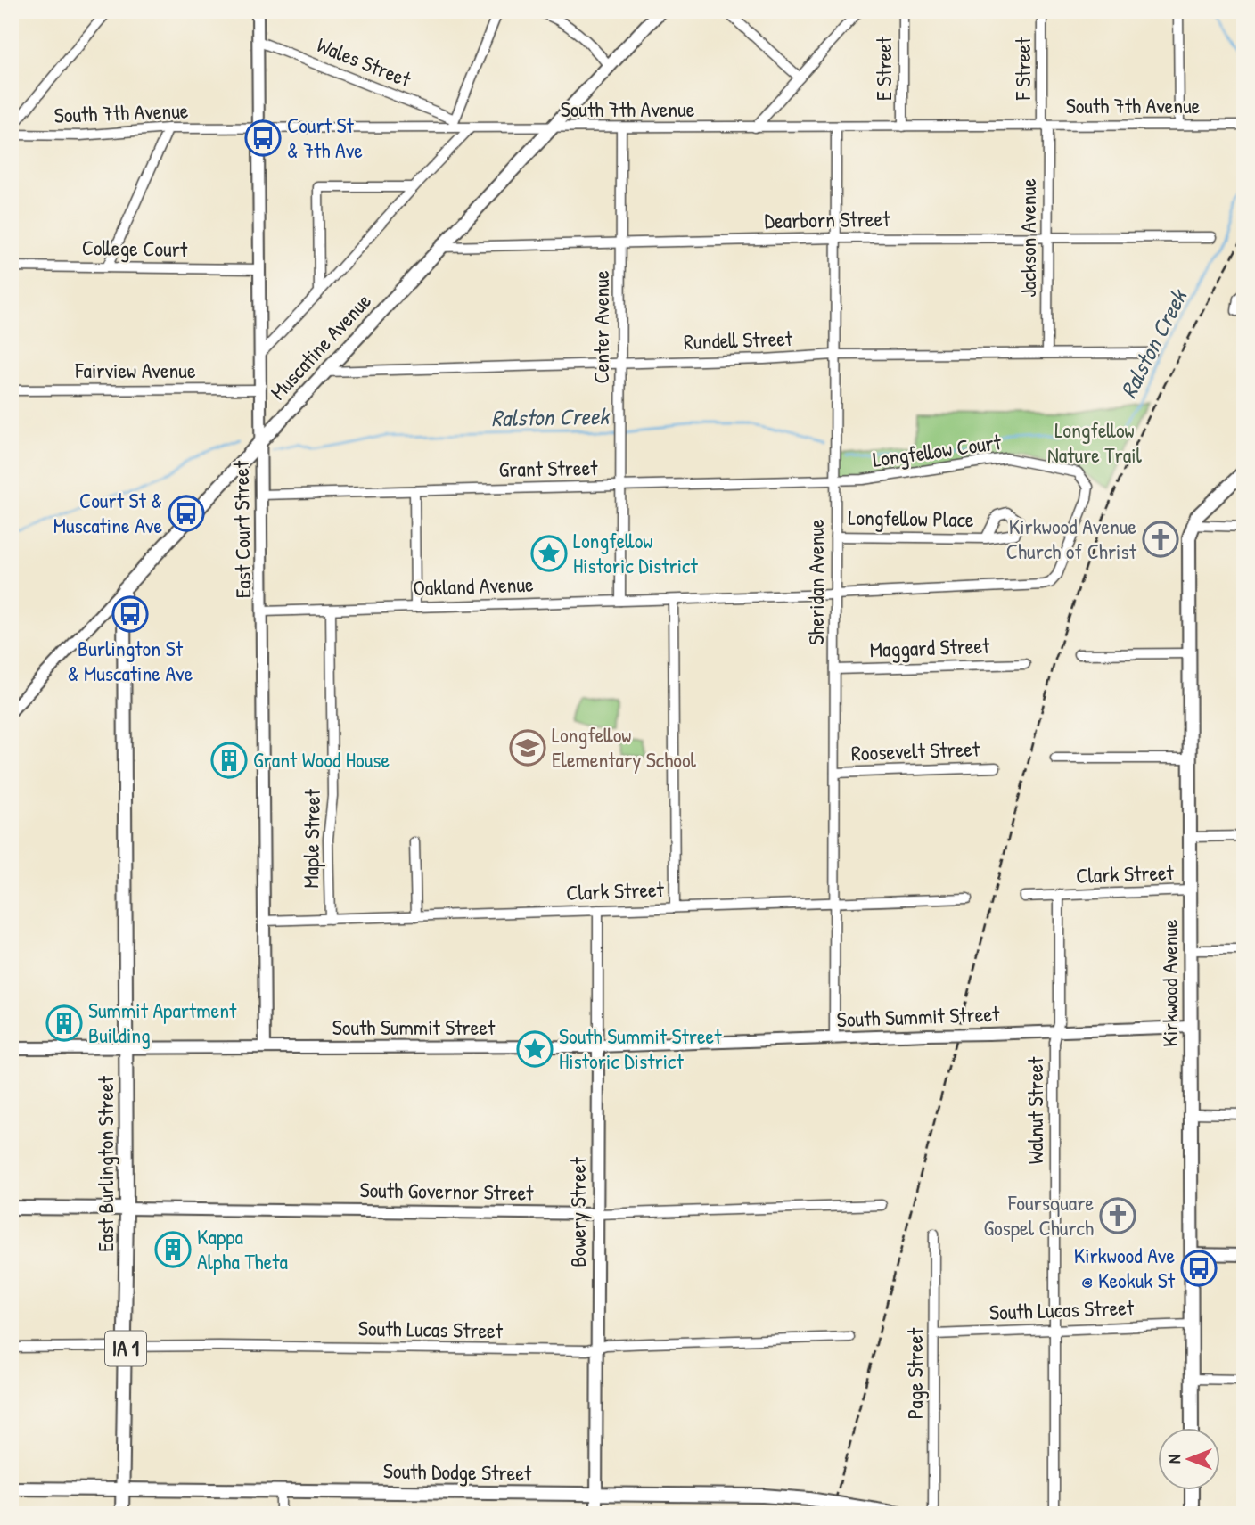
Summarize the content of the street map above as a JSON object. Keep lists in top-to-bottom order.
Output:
{
  "streets": {
    "main road": [
      "Muscatine Avenue",
      "Kirkwood Avenue",
      "East Burlington Street",
      "South Governor Street",
      "IA 1",
      "South Dodge Street"
    ],
    "street": [
      "Wales Street",
      "E Street",
      "F Street",
      "South 7th Avenue",
      "Dearborn Street",
      "Jackson Avenue",
      "College Court",
      "Center Avenue",
      "Rundell Street",
      "Fairview Avenue",
      "Longfellow Court",
      "Grant Street",
      "Longfellow Place",
      "East Court Street",
      "Sheridan Avenue",
      "Oakland Avenue",
      "Maggard Street",
      "Roosevelt Street",
      "Maple Street",
      "Clark Street",
      "South Summit Street",
      "Walnut Street",
      "Bowery Street",
      "South Lucas Street",
      "Page Street"
    ]
  },
  "crossings": [
    ["Wales Street", "South 7th Avenue"],
    ["Wales Street", "East Court Street"],
    ["E Street", "South 7th Avenue"],
    ["F Street", "South 7th Avenue"],
    ["F Street", "Jackson Avenue"],
    ["South 7th Avenue", "Jackson Avenue"],
    ["South 7th Avenue", "Center Avenue"],
    ["South 7th Avenue", "Muscatine Avenue"],
    ["South 7th Avenue", "East Court Street"],
    ["South 7th Avenue", "Sheridan Avenue"],
    ["Dearborn Street", "Jackson Avenue"],
    ["Dearborn Street", "Center Avenue"],
    ["Dearborn Street", "Muscatine Avenue"],
    ["Dearborn Street", "Sheridan Avenue"],
    ["Jackson Avenue", "Rundell Street"],
    ["College Court", "East Court Street"],
    ["Center Avenue", "Rundell Street"],
    ["Center Avenue", "Grant Street"],
    ["Center Avenue", "Oakland Avenue"],
    ["Rundell Street", "Muscatine Avenue"],
    ["Rundell Street", "Sheridan Avenue"],
    ["Muscatine Avenue", "East Court Street"],
    ["Muscatine Avenue", "East Burlington Street"],
    ["Fairview Avenue", "East Court Street"],
    ["Longfellow Court", "Grant Street"],
    ["Longfellow Court", "Sheridan Avenue"],
    ["Longfellow Court", "Oakland Avenue"],
    ["Grant Street", "East Court Street"],
    ["Grant Street", "Sheridan Avenue"],
    ["Longfellow Place", "Sheridan Avenue"],
    ["East Court Street", "Oakland Avenue"],
    ["East Court Street", "Clark Street"],
    ["East Court Street", "South Summit Street"],
    ["Sheridan Avenue", "Oakland Avenue"],
    ["Sheridan Avenue", "Maggard Street"],
    ["Sheridan Avenue", "Roosevelt Street"],
    ["Sheridan Avenue", "Clark Street"],
    ["Sheridan Avenue", "South Summit Street"],
    ["Oakland Avenue", "Maple Street"],
    ["Maple Street", "Clark Street"],
    ["Clark Street", "Kirkwood Avenue"],
    ["Clark Street", "Walnut Street"],
    ["Clark Street", "Bowery Street"],
    ["Kirkwood Avenue", "South Summit Street"],
    ["Kirkwood Avenue", "South Lucas Street"],
    ["South Summit Street", "Walnut Street"],
    ["South Summit Street", "East Burlington Street"],
    ["South Summit Street", "Bowery Street"],
    ["Walnut Street", "South Lucas Street"],
    ["East Burlington Street", "South Governor Street"],
    ["East Burlington Street", "South Lucas Street"],
    ["East Burlington Street", "South Dodge Street"],
    ["South Governor Street", "Bowery Street"],
    ["Bowery Street", "South Lucas Street"],
    ["Bowery Street", "South Dodge Street"],
    ["South Lucas Street", "Page Street"]
  ],
  "water": ["Ralston Creek"],
  "parks": ["Longfellow Nature Trail"],
  "places": {
    "bus stop": [
      "Court St & 7th Ave",
      "Court St & Muscatine Ave",
      "Burlington St & Muscatine Ave",
      "Kirkwood Ave @ Keokuk St"
    ],
    "church": ["Kirkwood Avenue Church of Christ", "Foursquare Gospel Church"],
    "place": ["Longfellow Historic District", "South Summit Street Historic District"],
    "school or university": ["Longfellow Elementary School"],
    "building": ["Grant Wood House", "Summit Apartment Building", "Kappa Alpha Theta"]
  },
  "north": "left"
}
